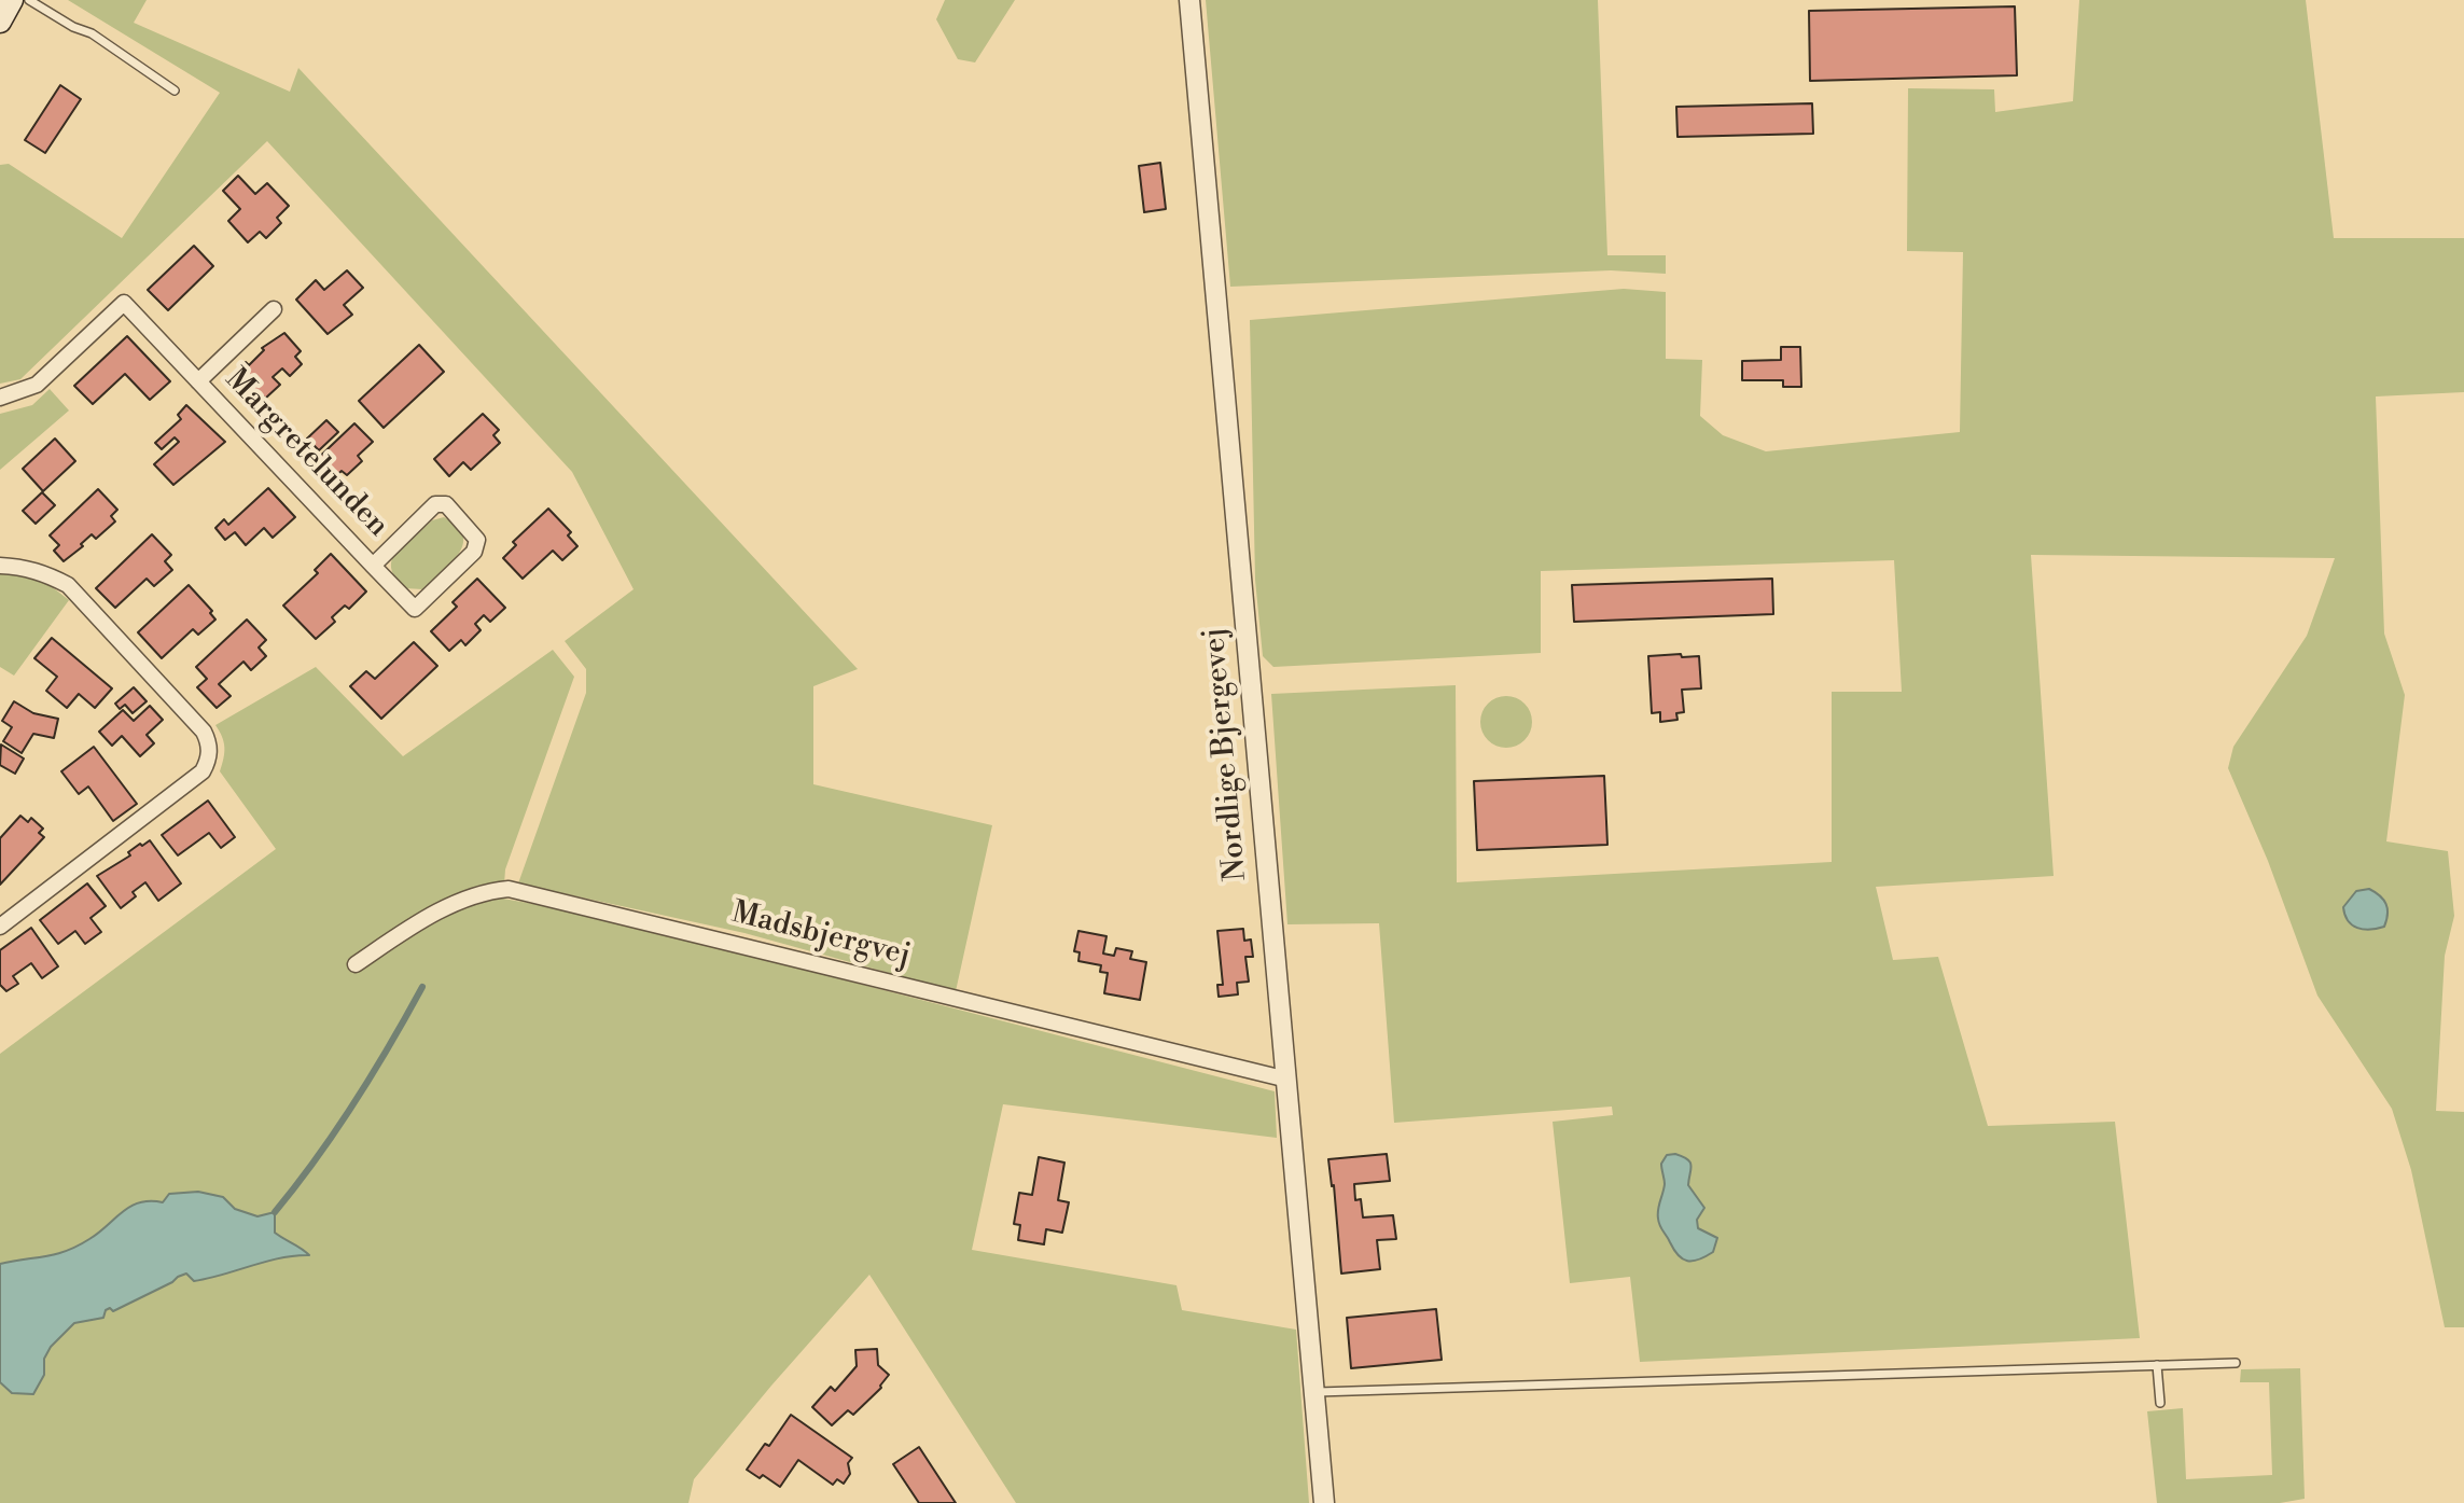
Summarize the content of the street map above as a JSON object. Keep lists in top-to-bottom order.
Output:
{
  "streets": {
    "street": ["Margretelunden", "Nordlige Bjergevej", "Madsbjergvej"]
  },
  "crossings": [
    ["Nordlige Bjergevej", "Madsbjergvej"]
  ]
}
